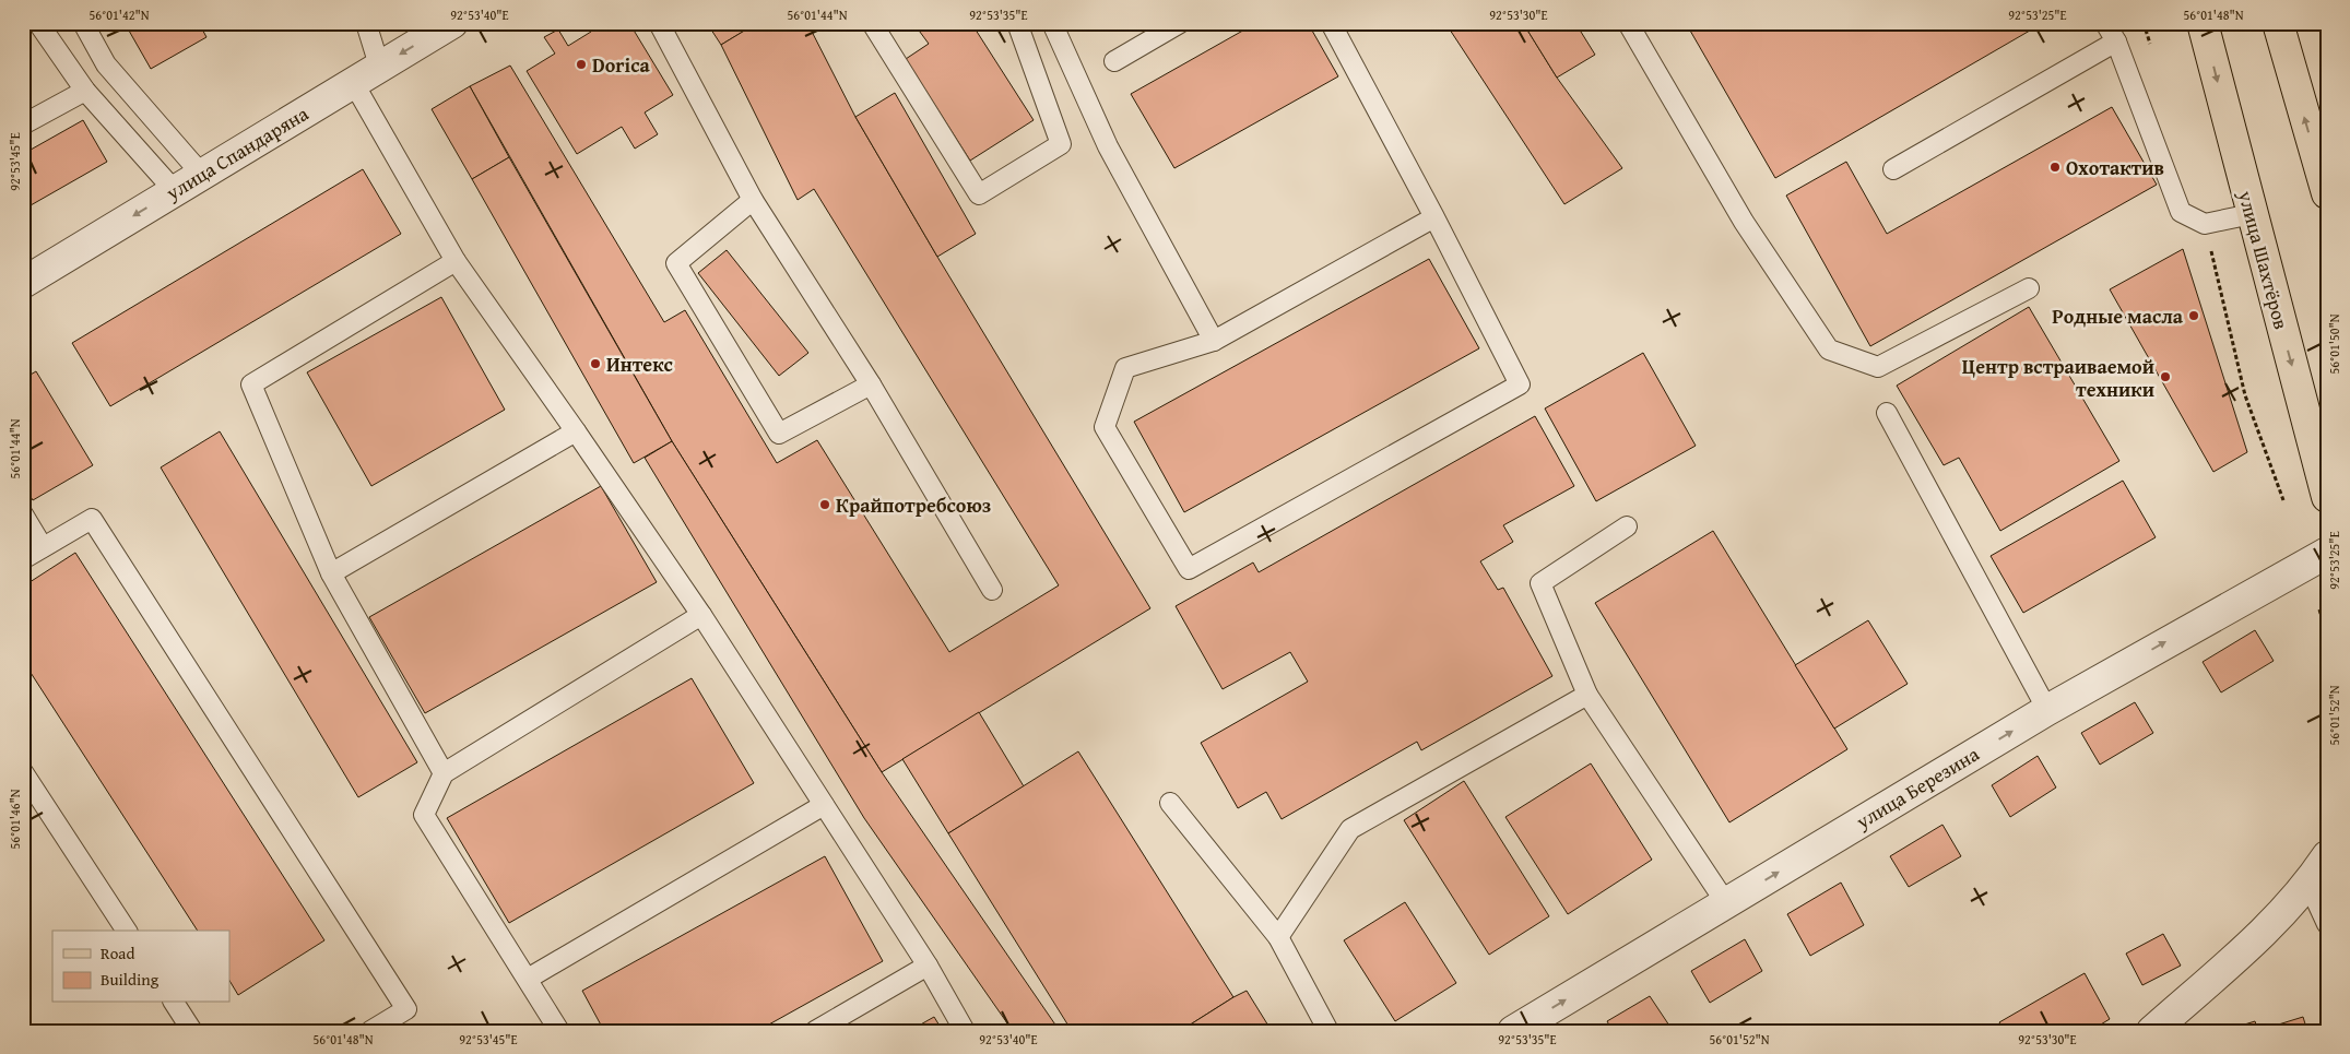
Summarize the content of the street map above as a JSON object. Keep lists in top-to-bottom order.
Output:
{
  "streets": {
    "main road": ["улица Шахтёров"],
    "street": ["улица Спандаряна", "улица Березина"]
  },
  "one_way": ["улица Спандаряна", "улица Березина"],
  "places": [
    "Dorica",
    "Охотактив",
    "Родные масла",
    "Интекс",
    "Центр встраиваемой техники",
    "Крайпотребсоюз"
  ],
  "legend": ["Road", "Building"],
  "coordinates": [
    "56°01'42\"N",
    "92°53'40\"E",
    "56°01'44\"N",
    "92°53'35\"E",
    "92°53'30\"E",
    "92°53'25\"E",
    "56°01'48\"N",
    "92°53'45\"E",
    "56°01'50\"N",
    "56°01'52\"N",
    "56°01'46\"N"
  ]
}
